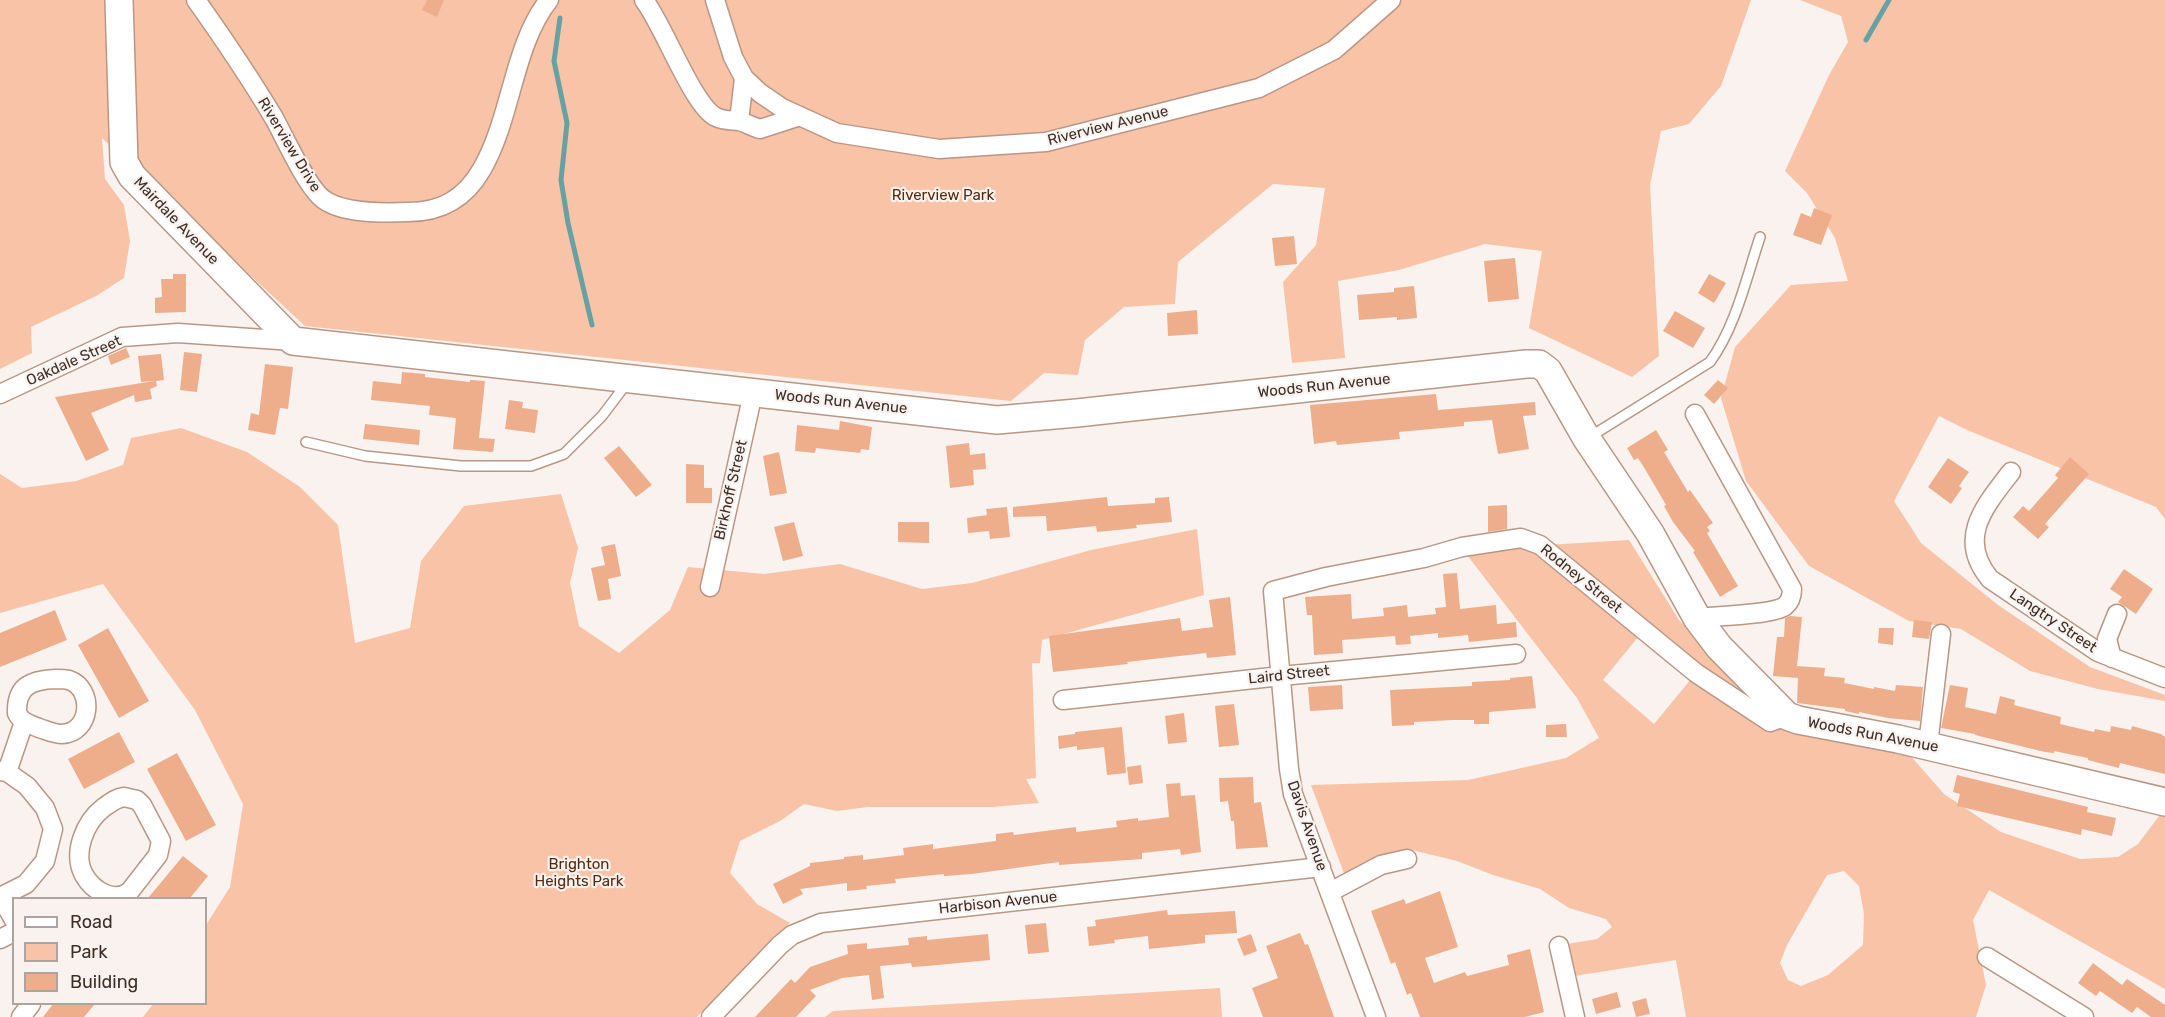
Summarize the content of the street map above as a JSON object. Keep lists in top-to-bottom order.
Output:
{
  "streets": {
    "street": [
      "Riverview Avenue",
      "Riverview Drive",
      "Mairdale Avenue",
      "Oakdale Street",
      "Woods Run Avenue",
      "Birkhoff Street",
      "Rodney Street",
      "Langtry Street",
      "Laird Street",
      "Davis Avenue",
      "Harbison Avenue"
    ]
  },
  "crossings": [
    ["Mairdale Avenue", "Oakdale Street"],
    ["Mairdale Avenue", "Woods Run Avenue"],
    ["Oakdale Street", "Woods Run Avenue"],
    ["Woods Run Avenue", "Birkhoff Street"],
    ["Woods Run Avenue", "Rodney Street"],
    ["Rodney Street", "Davis Avenue"],
    ["Laird Street", "Davis Avenue"],
    ["Davis Avenue", "Harbison Avenue"]
  ],
  "parks": ["Riverview Park", "Brighton Heights Park"],
  "legend": ["Road", "Park", "Building"]
}
